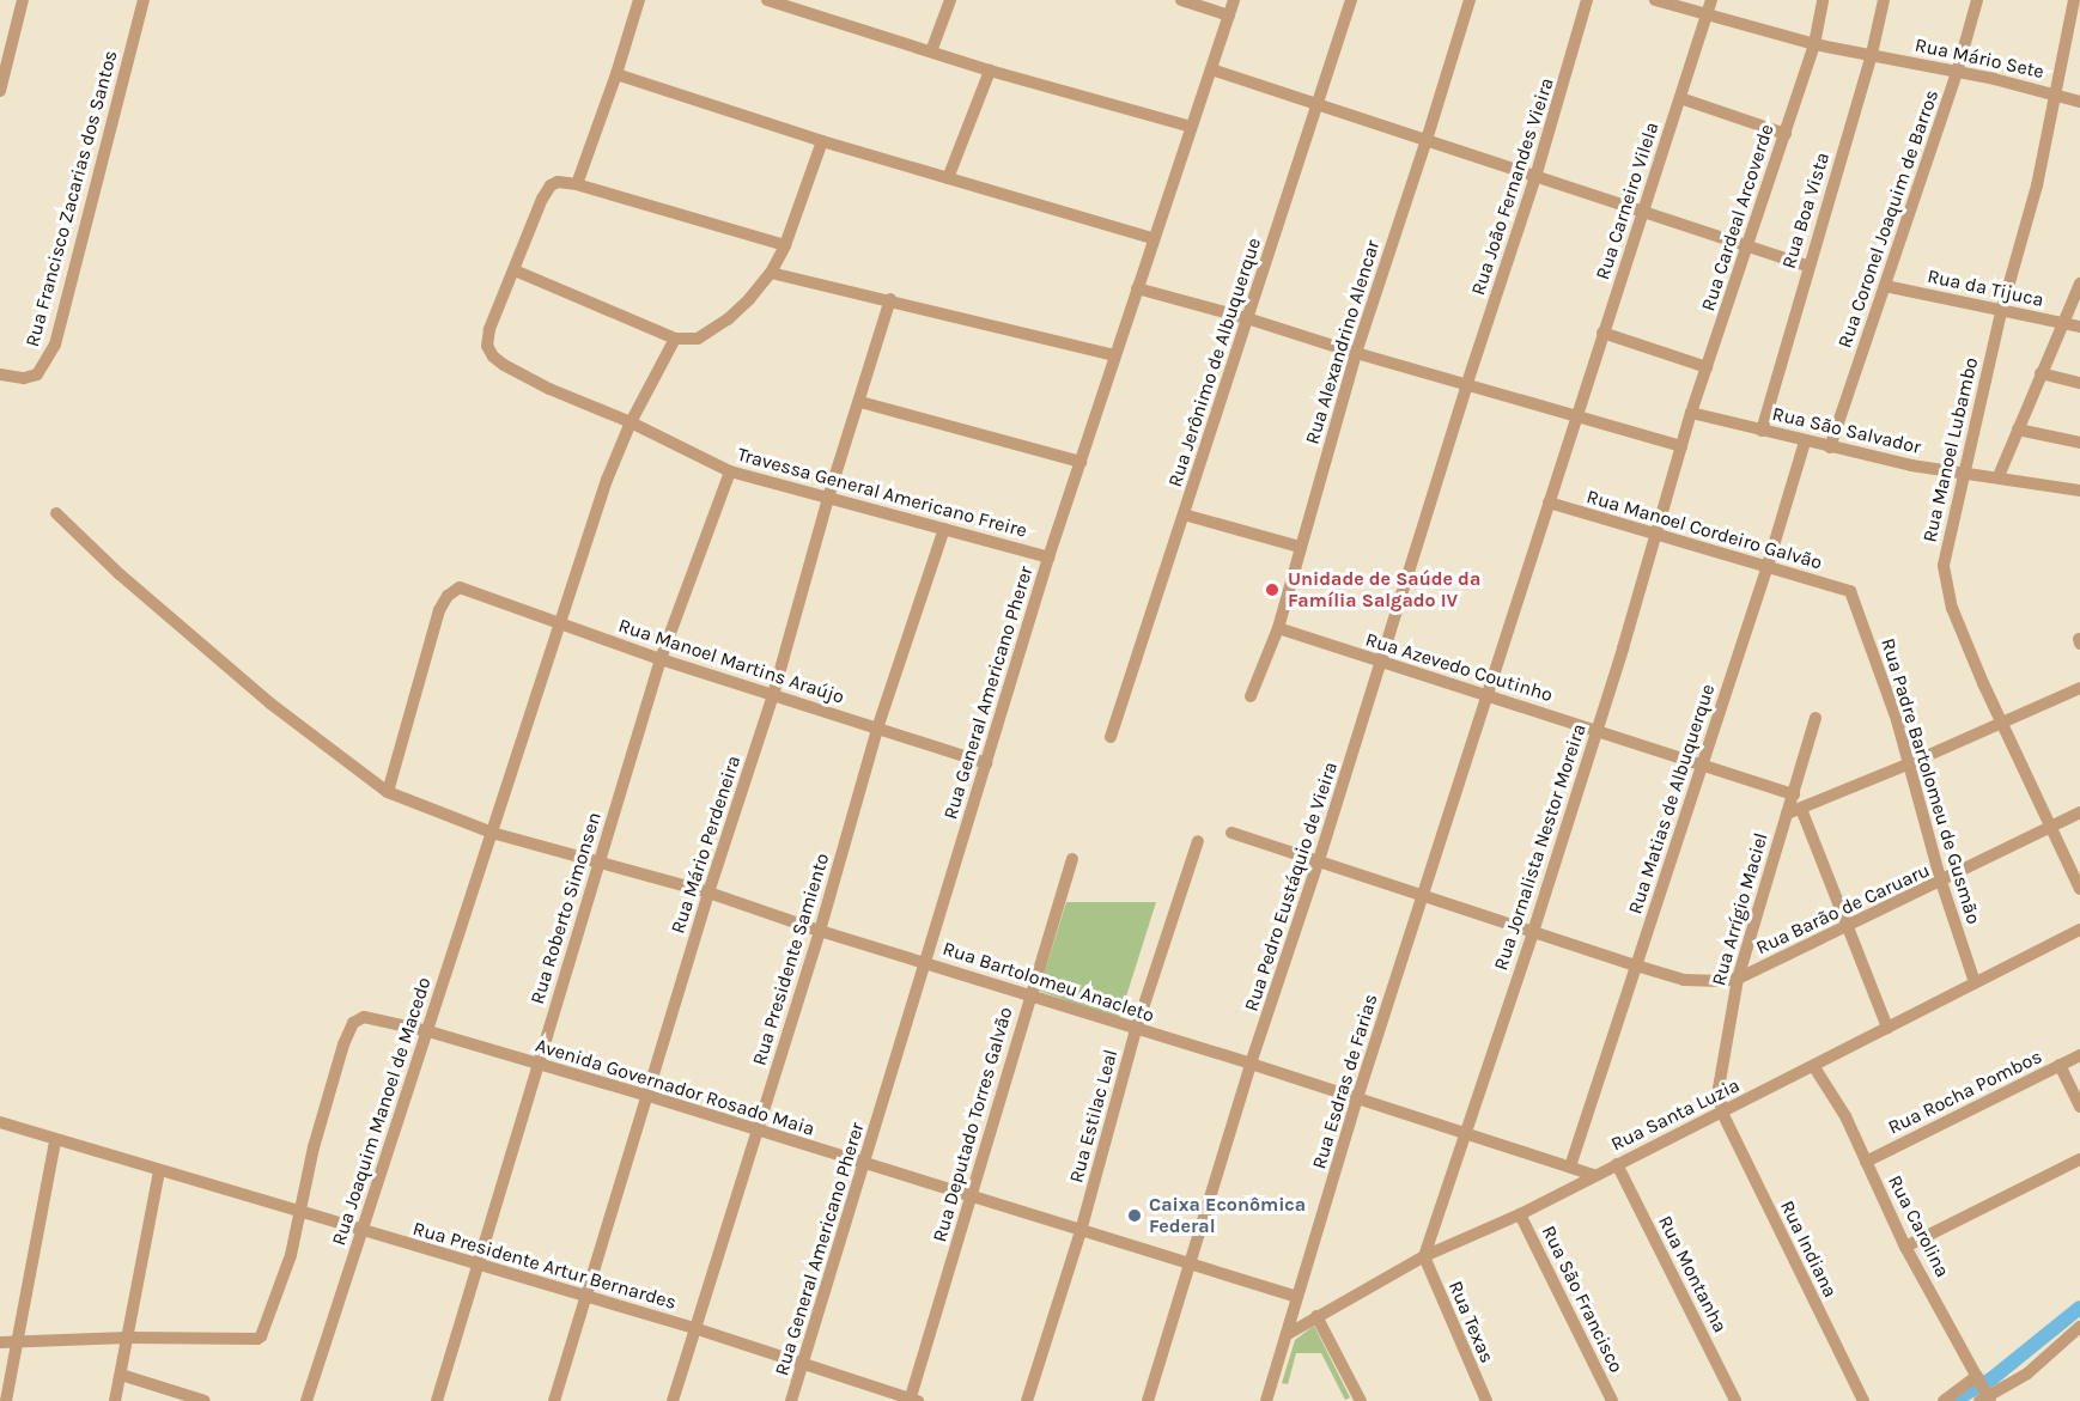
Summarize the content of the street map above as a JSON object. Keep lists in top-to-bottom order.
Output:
{
  "streets": {
    "street": [
      "Rua Mário Sete",
      "Rua João Fernandes Vieira",
      "Rua Francisco Zacarias dos Santos",
      "Rua Carneiro Vilela",
      "Rua Boa Vista",
      "Rua Cardeal Arcoverde",
      "Rua Coronel Joaquim de Barros",
      "Rua da Tijuca",
      "Rua Alexandrino Alencar",
      "Rua Jerônimo de Albuquerque",
      "Rua São Salvador",
      "Rua Manoel Lubambo",
      "Travessa General Americano Freire",
      "Rua Manoel Cordeiro Galvão",
      "Rua Manoel Martins Araújo",
      "Rua Azevedo Coutinho",
      "Rua General Americano Pherer",
      "Rua Padre Bartolomeu de Gusmão",
      "Rua Matias de Albuquerque",
      "Rua Mário Perdeneira",
      "Rua Jornalista Nestor Moreira",
      "Rua Pedro Eustáquio de Vieira",
      "Rua Roberto Simonsen",
      "Rua Arrígio Maciel",
      "Rua Barão de Caruaru",
      "Rua Presidente Samiento",
      "Rua Bartolomeu Anacleto",
      "Rua Esdras de Farias",
      "Avenida Governador Rosado Maia",
      "Rua Rocha Pombos",
      "Rua Joaquim Manoel de Macedo",
      "Rua Santa Luzia",
      "Rua Estilac Leal",
      "Rua Deputado Torres Galvão",
      "Rua Carolina",
      "Rua Indiana",
      "Rua Presidente Artur Bernardes",
      "Rua Montanha",
      "Rua São Francisco",
      "Rua Texas"
    ]
  },
  "crossings": [
    ["Rua Mário Sete", "Rua Carneiro Vilela"],
    ["Rua Mário Sete", "Rua Boa Vista"],
    ["Rua Mário Sete", "Rua Cardeal Arcoverde"],
    ["Rua Mário Sete", "Rua Coronel Joaquim de Barros"],
    ["Rua Mário Sete", "Rua Manoel Lubambo"],
    ["Rua João Fernandes Vieira", "Rua Pedro Eustáquio de Vieira"],
    ["Rua Carneiro Vilela", "Rua Manoel Cordeiro Galvão"],
    ["Rua Carneiro Vilela", "Rua Azevedo Coutinho"],
    ["Rua Carneiro Vilela", "Rua Esdras de Farias"],
    ["Rua Boa Vista", "Rua São Salvador"],
    ["Rua Cardeal Arcoverde", "Rua São Salvador"],
    ["Rua Cardeal Arcoverde", "Rua Jornalista Nestor Moreira"],
    ["Rua Coronel Joaquim de Barros", "Rua da Tijuca"],
    ["Rua Coronel Joaquim de Barros", "Rua São Salvador"],
    ["Rua da Tijuca", "Rua Manoel Lubambo"],
    ["Rua Alexandrino Alencar", "Rua Azevedo Coutinho"],
    ["Rua São Salvador", "Rua Manoel Lubambo"],
    ["Rua São Salvador", "Rua Matias de Albuquerque"],
    ["Rua Manoel Lubambo", "Rua Barão de Caruaru"],
    ["Travessa General Americano Freire", "Rua General Americano Pherer"],
    ["Travessa General Americano Freire", "Rua Mário Perdeneira"],
    ["Travessa General Americano Freire", "Rua Roberto Simonsen"],
    ["Travessa General Americano Freire", "Rua Presidente Samiento"],
    ["Travessa General Americano Freire", "Rua Joaquim Manoel de Macedo"],
    ["Rua Manoel Cordeiro Galvão", "Rua Padre Bartolomeu de Gusmão"],
    ["Rua Manoel Cordeiro Galvão", "Rua Matias de Albuquerque"],
    ["Rua Manoel Cordeiro Galvão", "Rua Jornalista Nestor Moreira"],
    ["Rua Manoel Martins Araújo", "Rua General Americano Pherer"],
    ["Rua Manoel Martins Araújo", "Rua Mário Perdeneira"],
    ["Rua Manoel Martins Araújo", "Rua Roberto Simonsen"],
    ["Rua Manoel Martins Araújo", "Rua Presidente Samiento"],
    ["Rua Manoel Martins Araújo", "Rua Bartolomeu Anacleto"],
    ["Rua Manoel Martins Araújo", "Rua Joaquim Manoel de Macedo"],
    ["Rua Azevedo Coutinho", "Rua Matias de Albuquerque"],
    ["Rua Azevedo Coutinho", "Rua Jornalista Nestor Moreira"],
    ["Rua Azevedo Coutinho", "Rua Pedro Eustáquio de Vieira"],
    ["Rua Azevedo Coutinho", "Rua Arrígio Maciel"],
    ["Rua Azevedo Coutinho", "Rua Esdras de Farias"],
    ["Rua General Americano Pherer", "Rua Bartolomeu Anacleto"],
    ["Rua General Americano Pherer", "Avenida Governador Rosado Maia"],
    ["Rua General Americano Pherer", "Rua Presidente Artur Bernardes"],
    ["Rua Padre Bartolomeu de Gusmão", "Rua Barão de Caruaru"],
    ["Rua Padre Bartolomeu de Gusmão", "Rua Santa Luzia"],
    ["Rua Matias de Albuquerque", "Rua Bartolomeu Anacleto"],
    ["Rua Mário Perdeneira", "Rua Bartolomeu Anacleto"],
    ["Rua Mário Perdeneira", "Avenida Governador Rosado Maia"],
    ["Rua Mário Perdeneira", "Rua Presidente Artur Bernardes"],
    ["Rua Jornalista Nestor Moreira", "Rua Bartolomeu Anacleto"],
    ["Rua Jornalista Nestor Moreira", "Rua Santa Luzia"],
    ["Rua Jornalista Nestor Moreira", "Rua Texas"],
    ["Rua Pedro Eustáquio de Vieira", "Rua Bartolomeu Anacleto"],
    ["Rua Pedro Eustáquio de Vieira", "Avenida Governador Rosado Maia"],
    ["Rua Roberto Simonsen", "Rua Bartolomeu Anacleto"],
    ["Rua Roberto Simonsen", "Avenida Governador Rosado Maia"],
    ["Rua Roberto Simonsen", "Rua Presidente Artur Bernardes"],
    ["Rua Arrígio Maciel", "Rua Barão de Caruaru"],
    ["Rua Arrígio Maciel", "Rua Santa Luzia"],
    ["Rua Arrígio Maciel", "Rua Indiana"],
    ["Rua Presidente Samiento", "Rua Bartolomeu Anacleto"],
    ["Rua Presidente Samiento", "Avenida Governador Rosado Maia"],
    ["Rua Presidente Samiento", "Rua Presidente Artur Bernardes"],
    ["Rua Bartolomeu Anacleto", "Rua Esdras de Farias"],
    ["Rua Bartolomeu Anacleto", "Rua Joaquim Manoel de Macedo"],
    ["Rua Bartolomeu Anacleto", "Rua Santa Luzia"],
    ["Rua Bartolomeu Anacleto", "Rua Estilac Leal"],
    ["Rua Bartolomeu Anacleto", "Rua Deputado Torres Galvão"],
    ["Rua Esdras de Farias", "Avenida Governador Rosado Maia"],
    ["Rua Esdras de Farias", "Rua Santa Luzia"],
    ["Avenida Governador Rosado Maia", "Rua Joaquim Manoel de Macedo"],
    ["Avenida Governador Rosado Maia", "Rua Estilac Leal"],
    ["Avenida Governador Rosado Maia", "Rua Deputado Torres Galvão"],
    ["Avenida Governador Rosado Maia", "Rua Presidente Artur Bernardes"],
    ["Rua Rocha Pombos", "Rua Carolina"],
    ["Rua Joaquim Manoel de Macedo", "Rua Presidente Artur Bernardes"],
    ["Rua Santa Luzia", "Rua Carolina"],
    ["Rua Santa Luzia", "Rua Indiana"],
    ["Rua Santa Luzia", "Rua Montanha"],
    ["Rua Santa Luzia", "Rua São Francisco"],
    ["Rua Santa Luzia", "Rua Texas"],
    ["Rua Deputado Torres Galvão", "Rua Presidente Artur Bernardes"]
  ],
  "places": ["Unidade de Saúde da Família Salgado IV", "Caixa Econômica Federal"]
}
